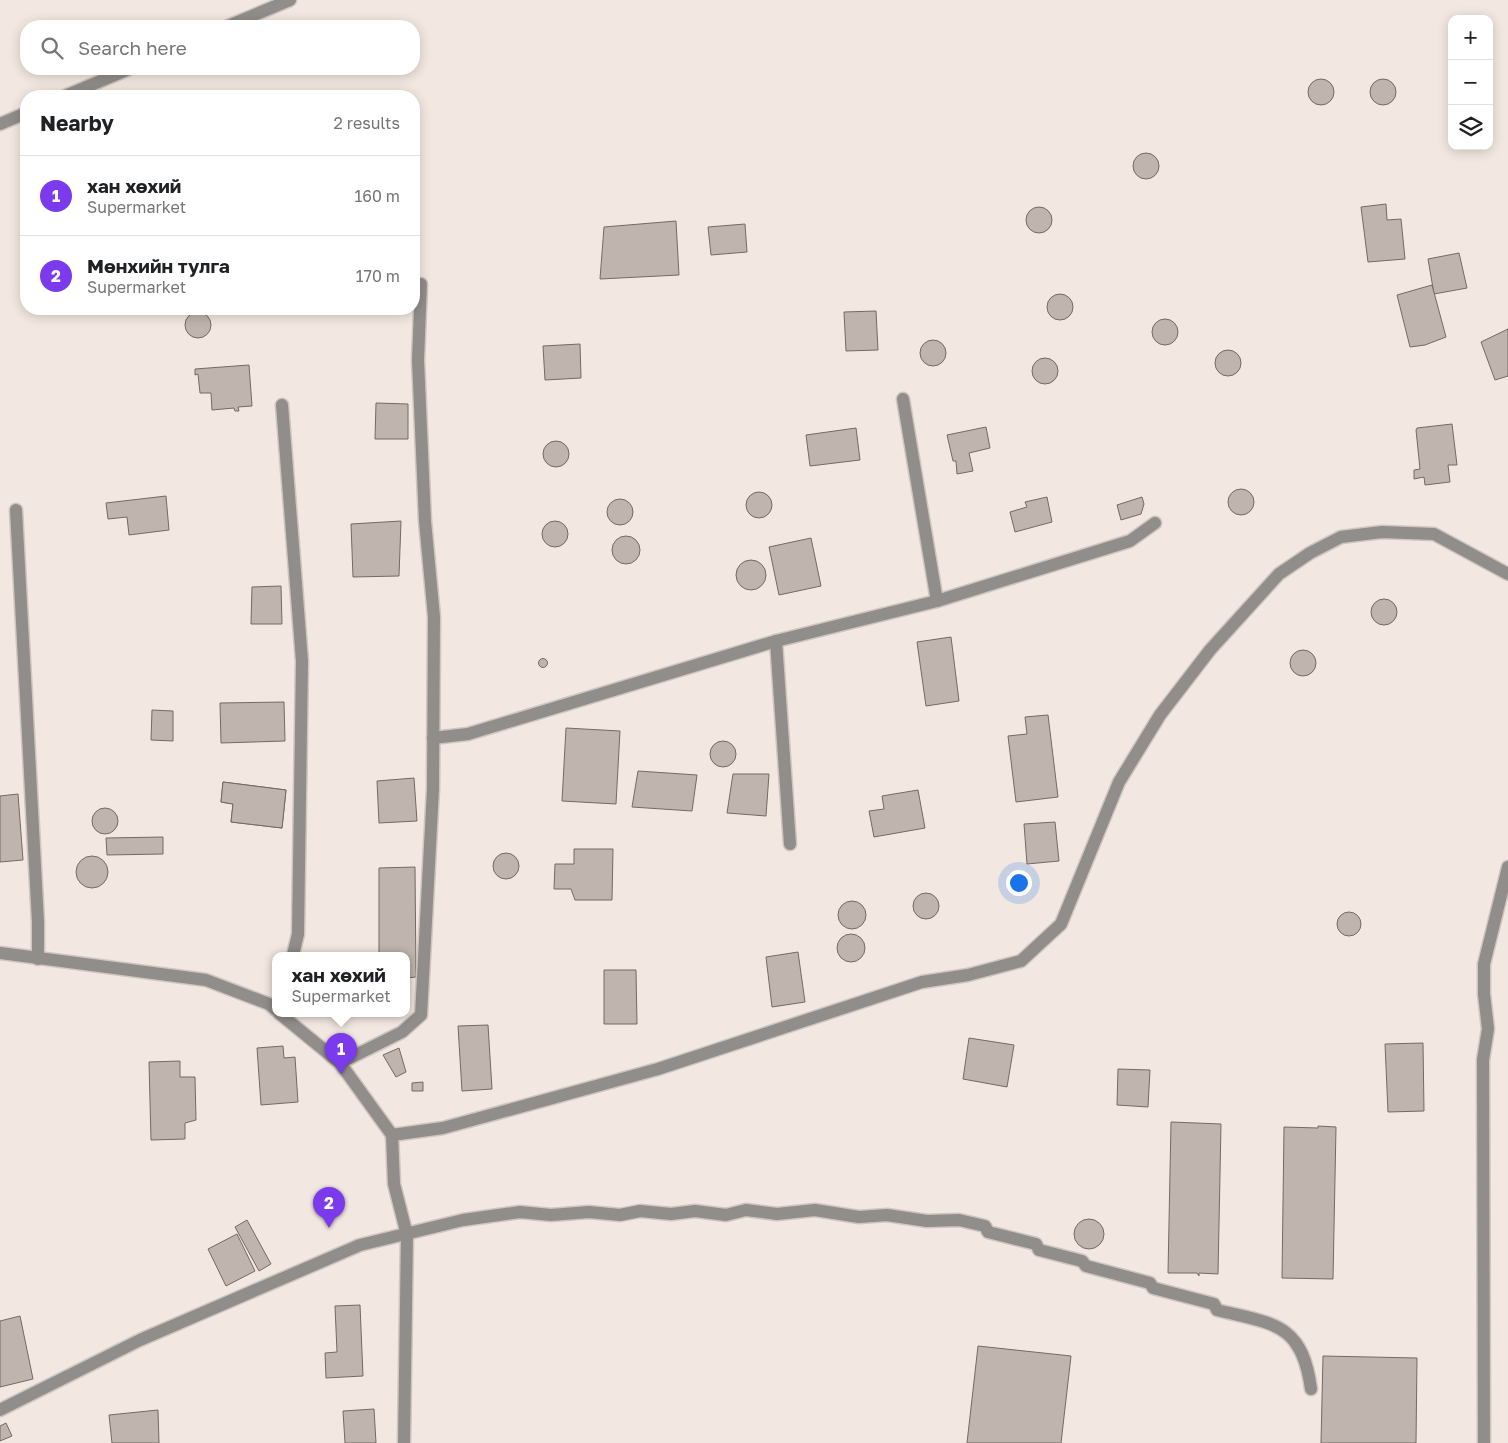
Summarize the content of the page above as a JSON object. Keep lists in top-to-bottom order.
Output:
{
  "page": {
    "map_buttons": ["+", "−"],
    "search": "Search here",
    "heading": ["Nearby", "2 results"],
    "list": [
      {
        "mark": "1",
        "name": "хан хөхий",
        "note": "Supermarket",
        "value": "160 m"
      },
      {
        "mark": "2",
        "name": "Мөнхийн тулга",
        "note": "Supermarket",
        "value": "170 m"
      }
    ],
    "popup": ["хан хөхий", "Supermarket"],
    "pins": ["1", "2"]
  }
}
